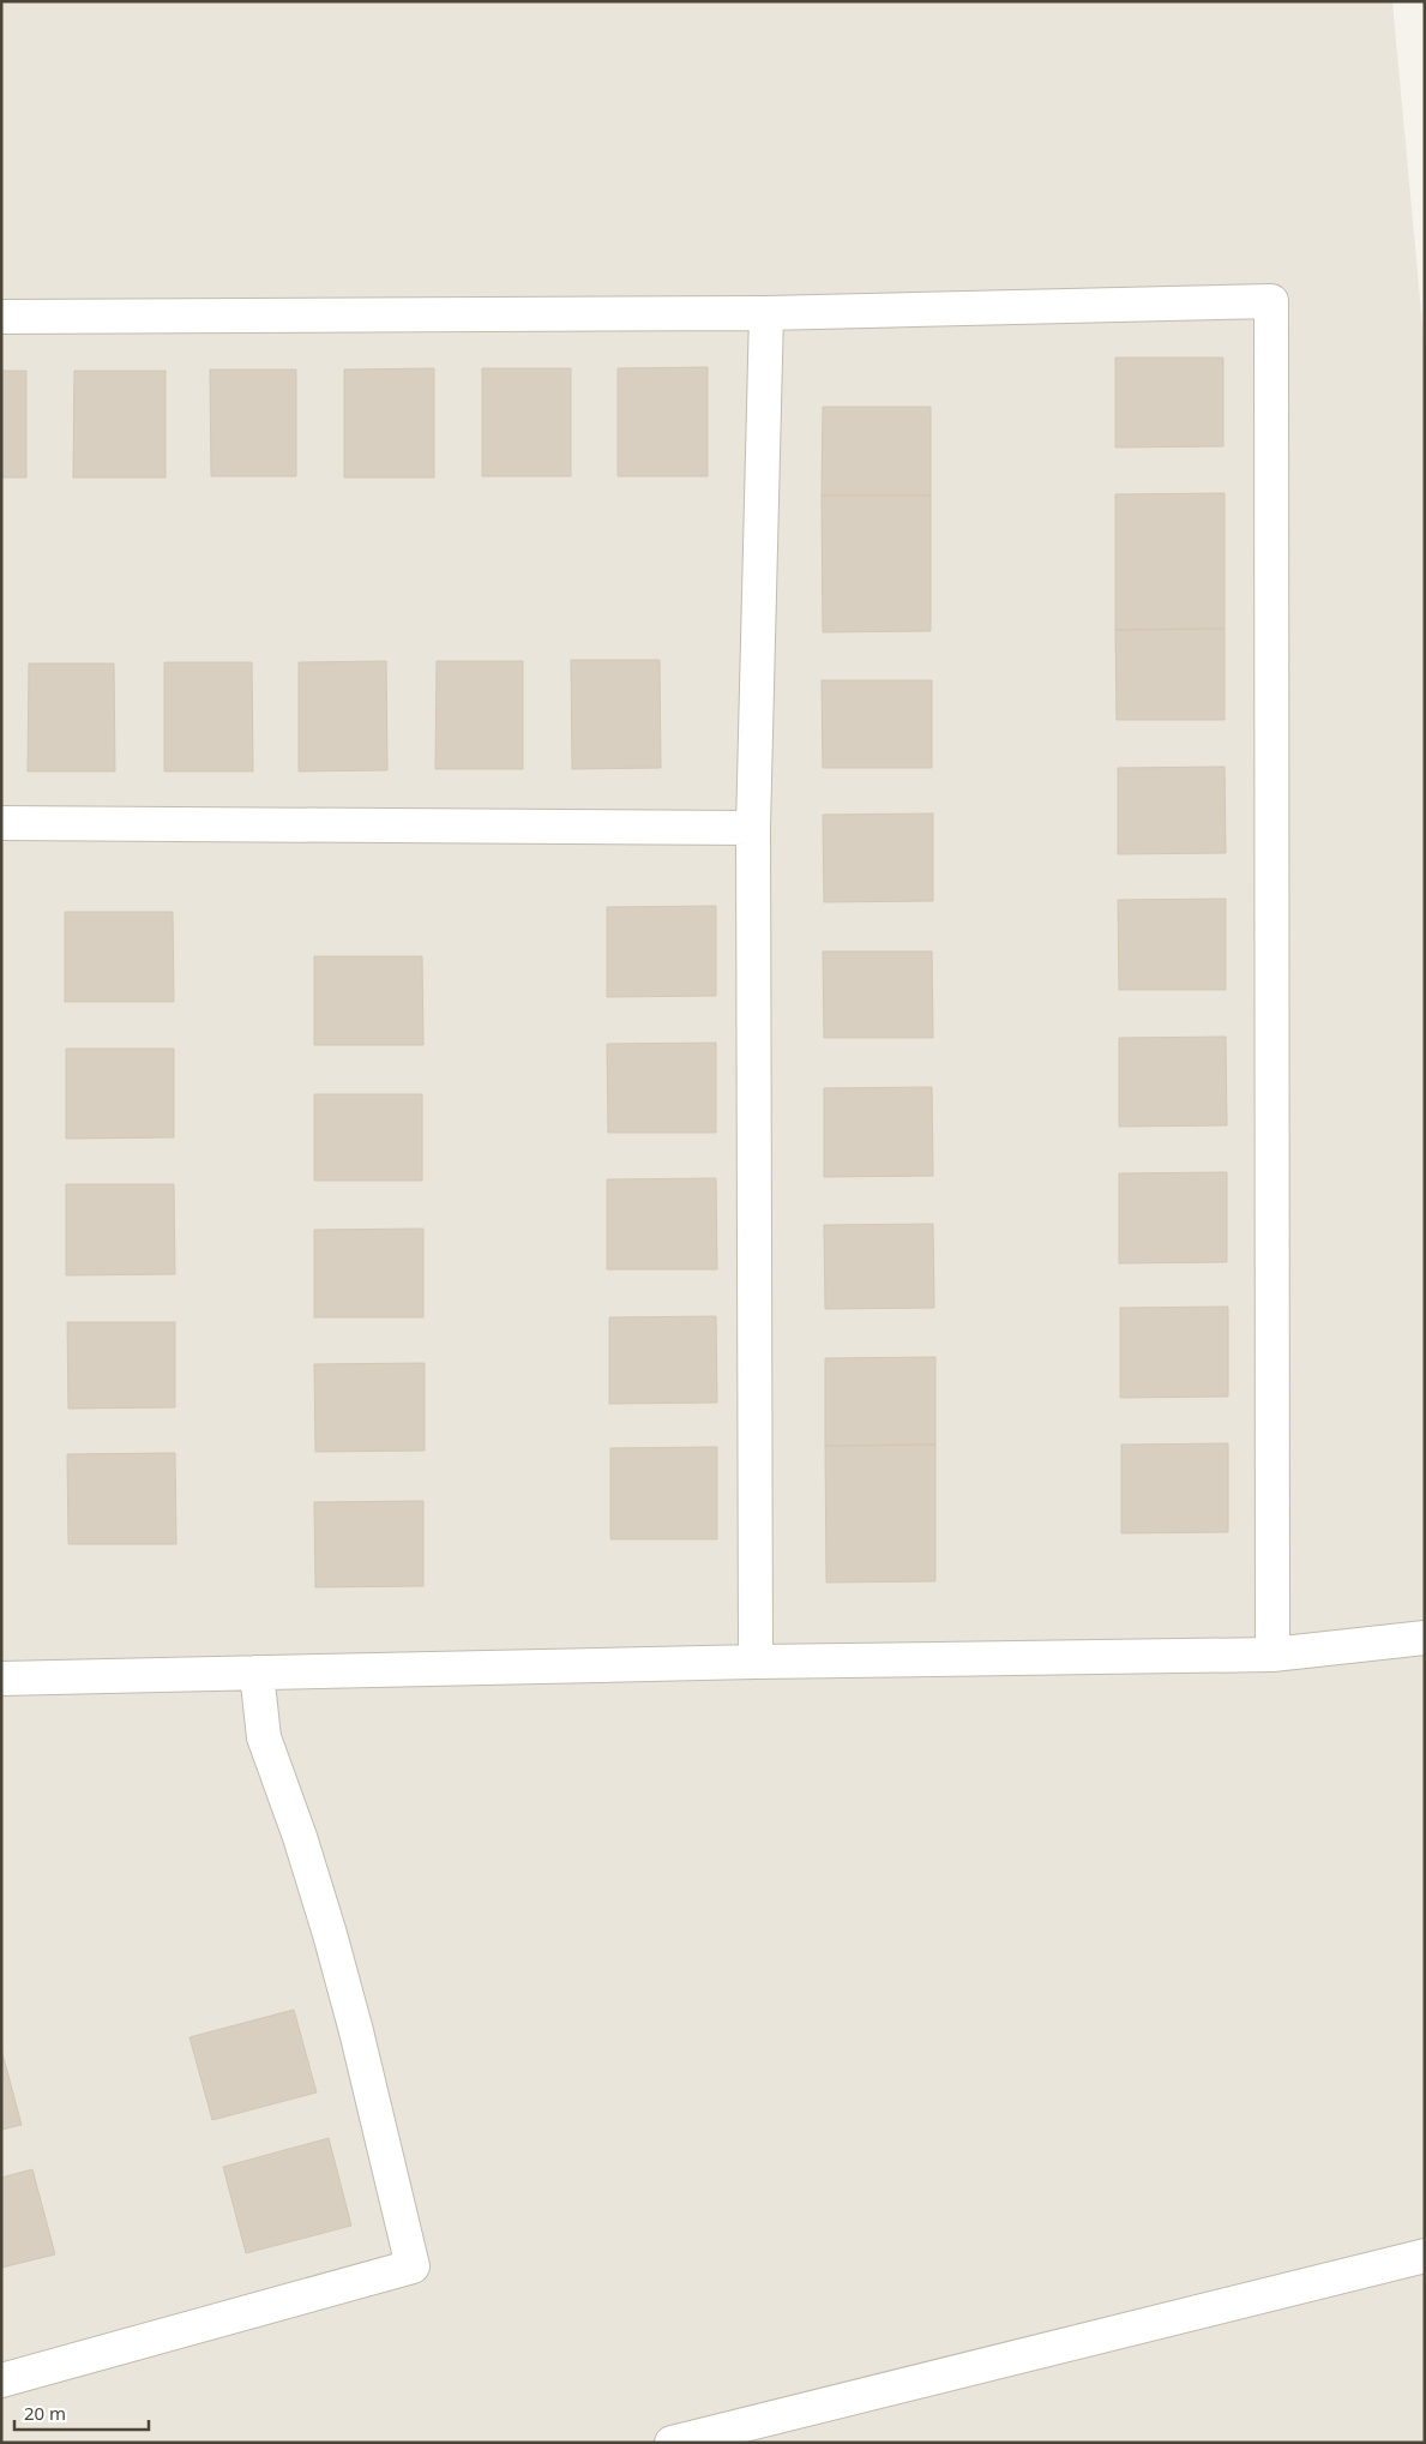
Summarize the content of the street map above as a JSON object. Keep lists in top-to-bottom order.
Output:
{
  "scale_bar": "20 m"
}
